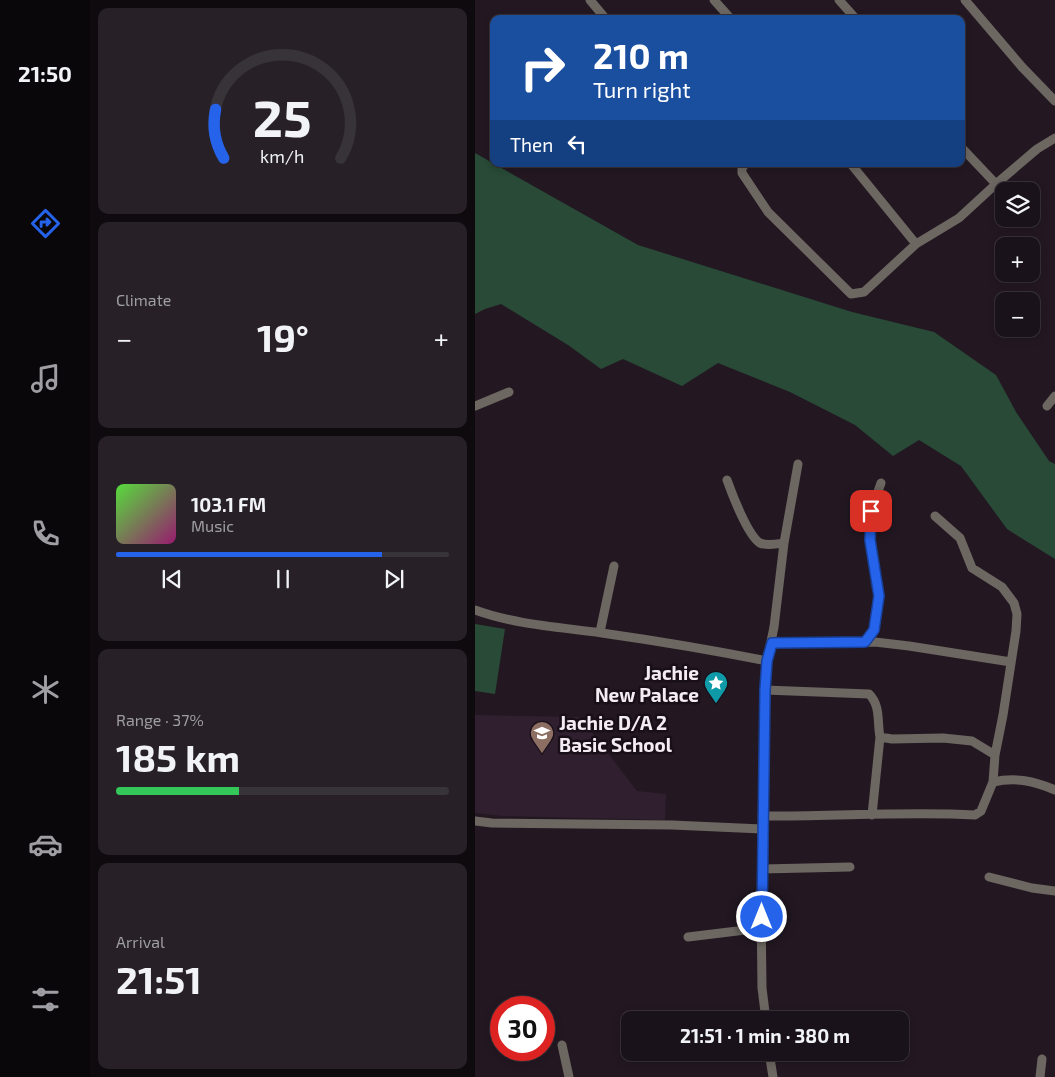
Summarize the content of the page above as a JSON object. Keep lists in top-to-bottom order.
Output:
{
  "places": {
    "place": ["Jachie New Palace"],
    "school or university": ["Jachie D/A 2 Basic School"]
  },
  "page": {
    "tabs": "21:50",
    "turn": ["210 m", "Turn right"],
    "then": "Then",
    "map_buttons": ["+", "−"],
    "tile": [
      "Climate",
      ["Range · 37%", "185 km"],
      ["Arrival", "21:51"]
    ],
    "heat": ["−", "19°", "+"],
    "song": ["103.1 FM", "Music"],
    "limit": "30",
    "trip": "21:51 · 1 min · 380 m",
    "gauge": ["25", "km/h"]
  }
}
